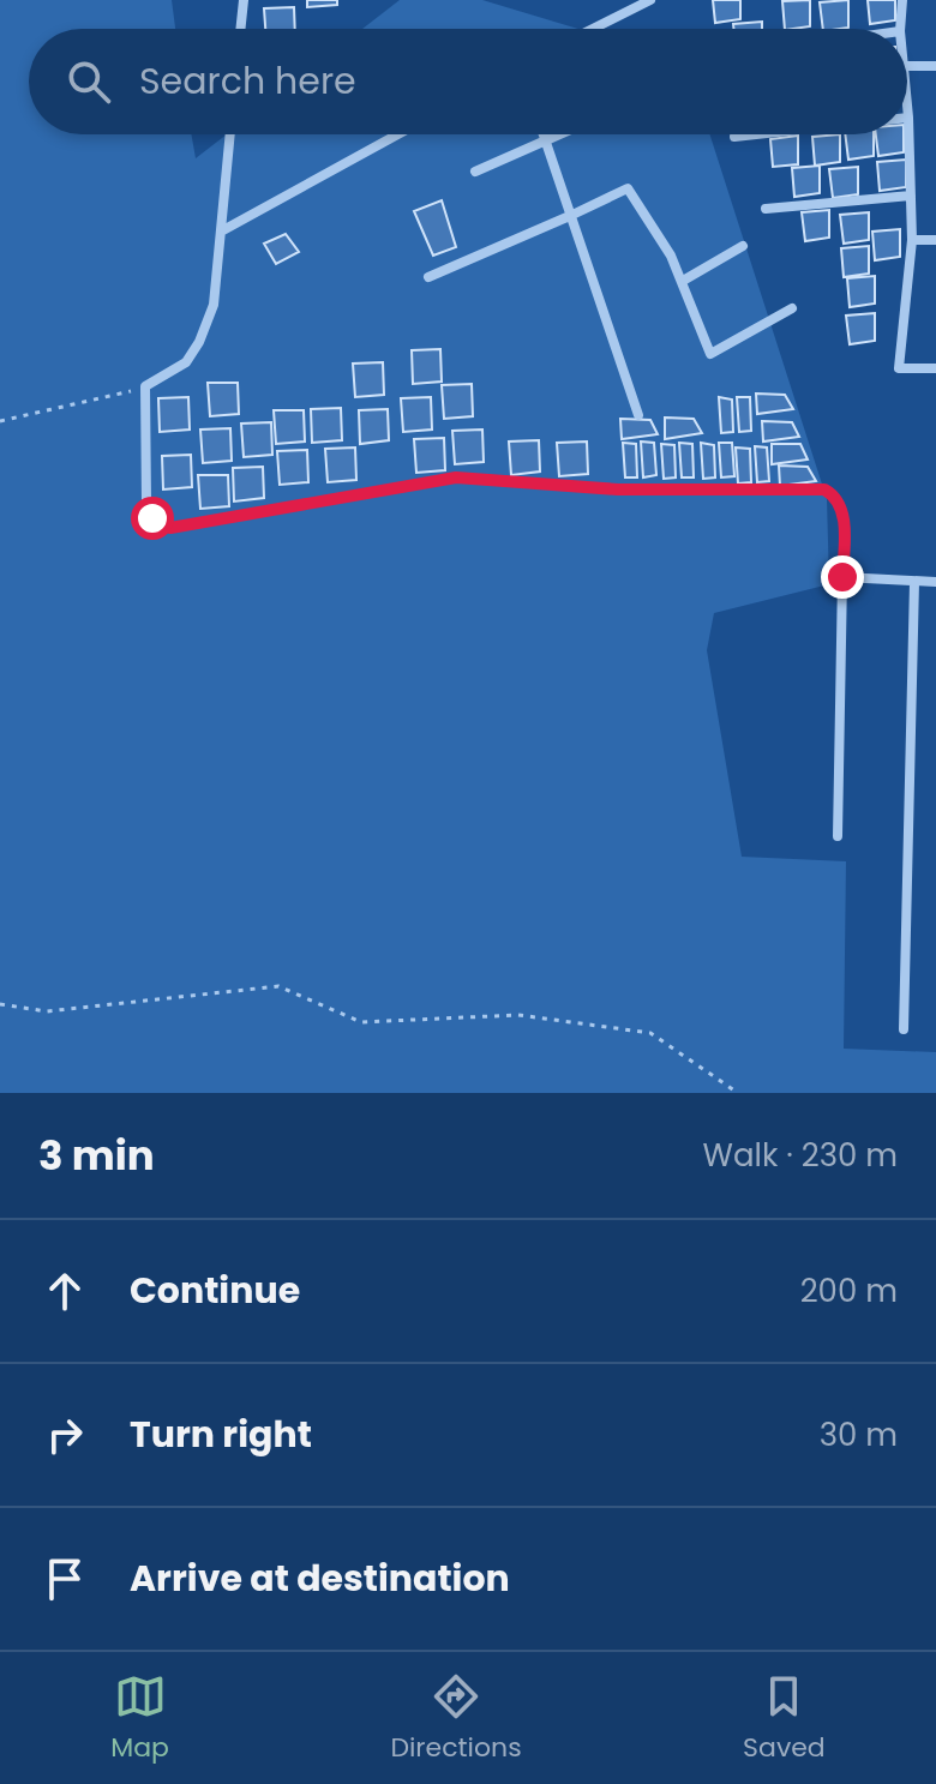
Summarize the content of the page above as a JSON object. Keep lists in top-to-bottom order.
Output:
{
  "page": {
    "search": "Search here",
    "heading": ["3 min", "Walk · 230 m"],
    "list": [
      ["Continue", "200 m"],
      ["Turn right", "30 m"],
      "Arrive at destination"
    ],
    "nav": ["Map", "Directions", "Saved"]
  }
}
